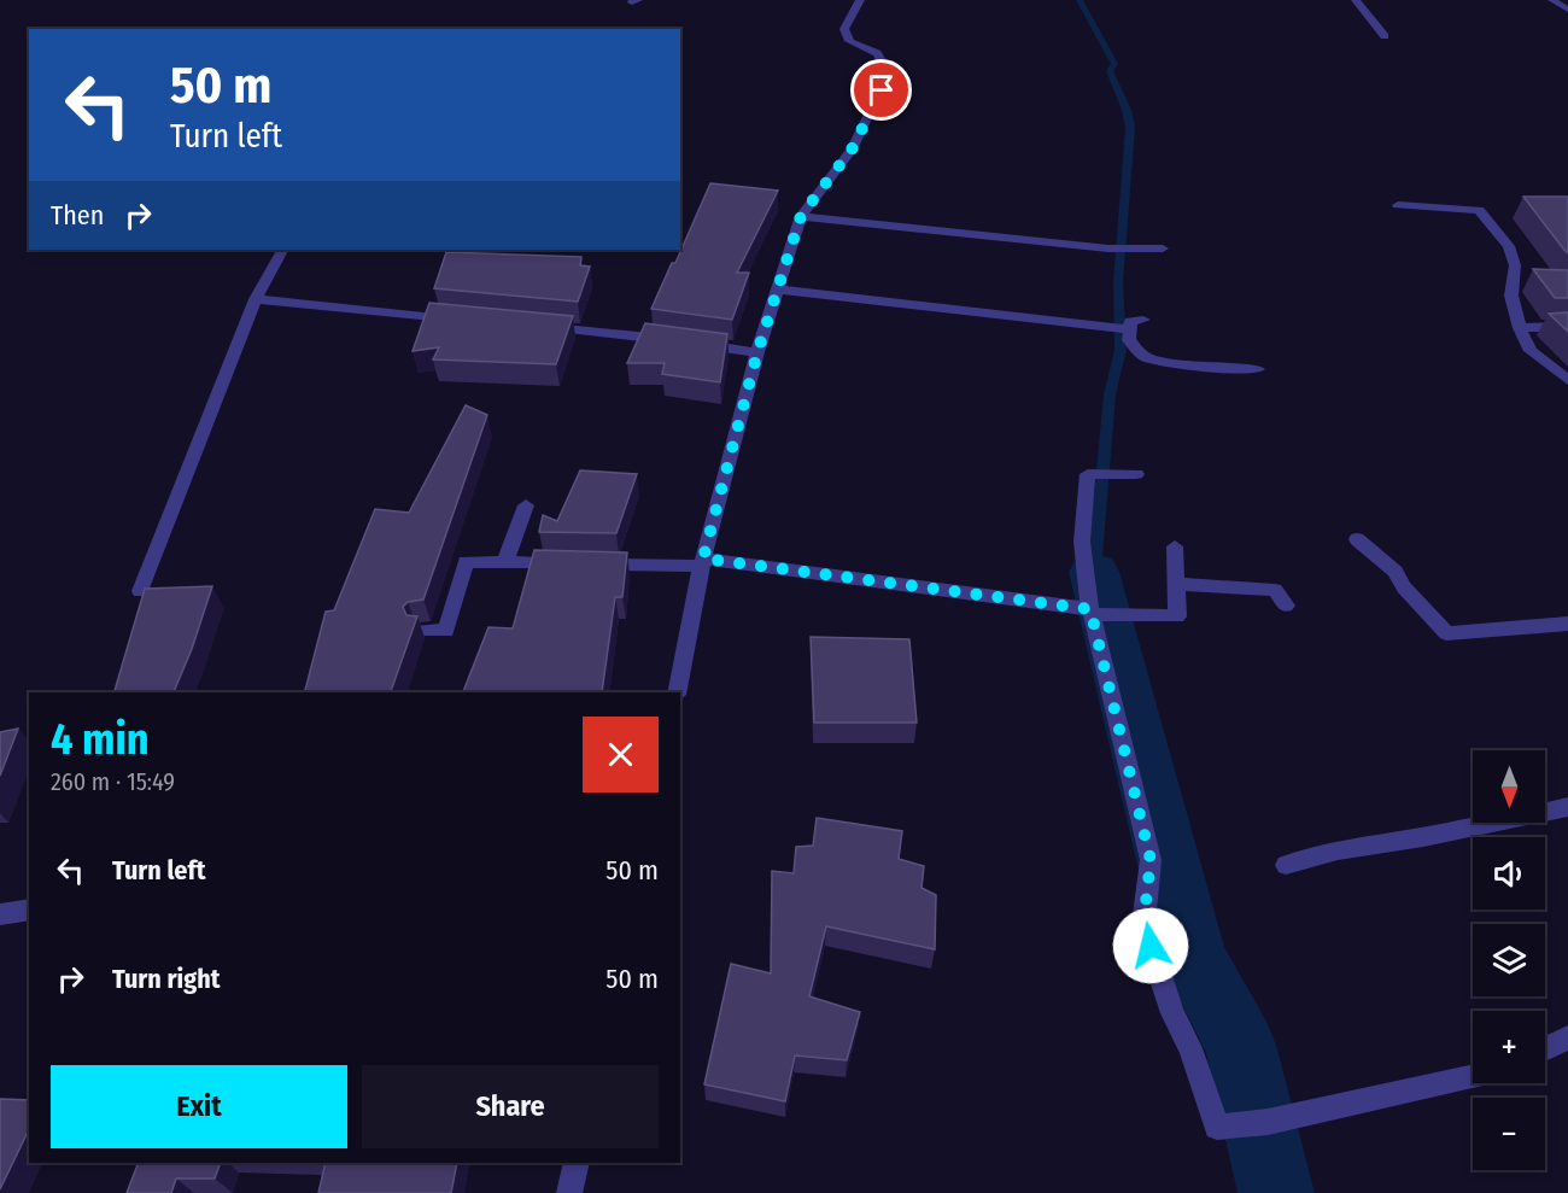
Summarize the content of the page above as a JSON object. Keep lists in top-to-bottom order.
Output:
{
  "north": "bottom",
  "page": {
    "turn": ["50 m", "Turn left"],
    "then": "Then",
    "heading": ["4 min", "260 m · 15:49"],
    "map_buttons": ["+", "−"],
    "list": [
      {
        "name": "Turn left",
        "value": "50 m"
      },
      {
        "name": "Turn right",
        "value": "50 m"
      }
    ],
    "buttons": ["Exit", "Share"]
  }
}
